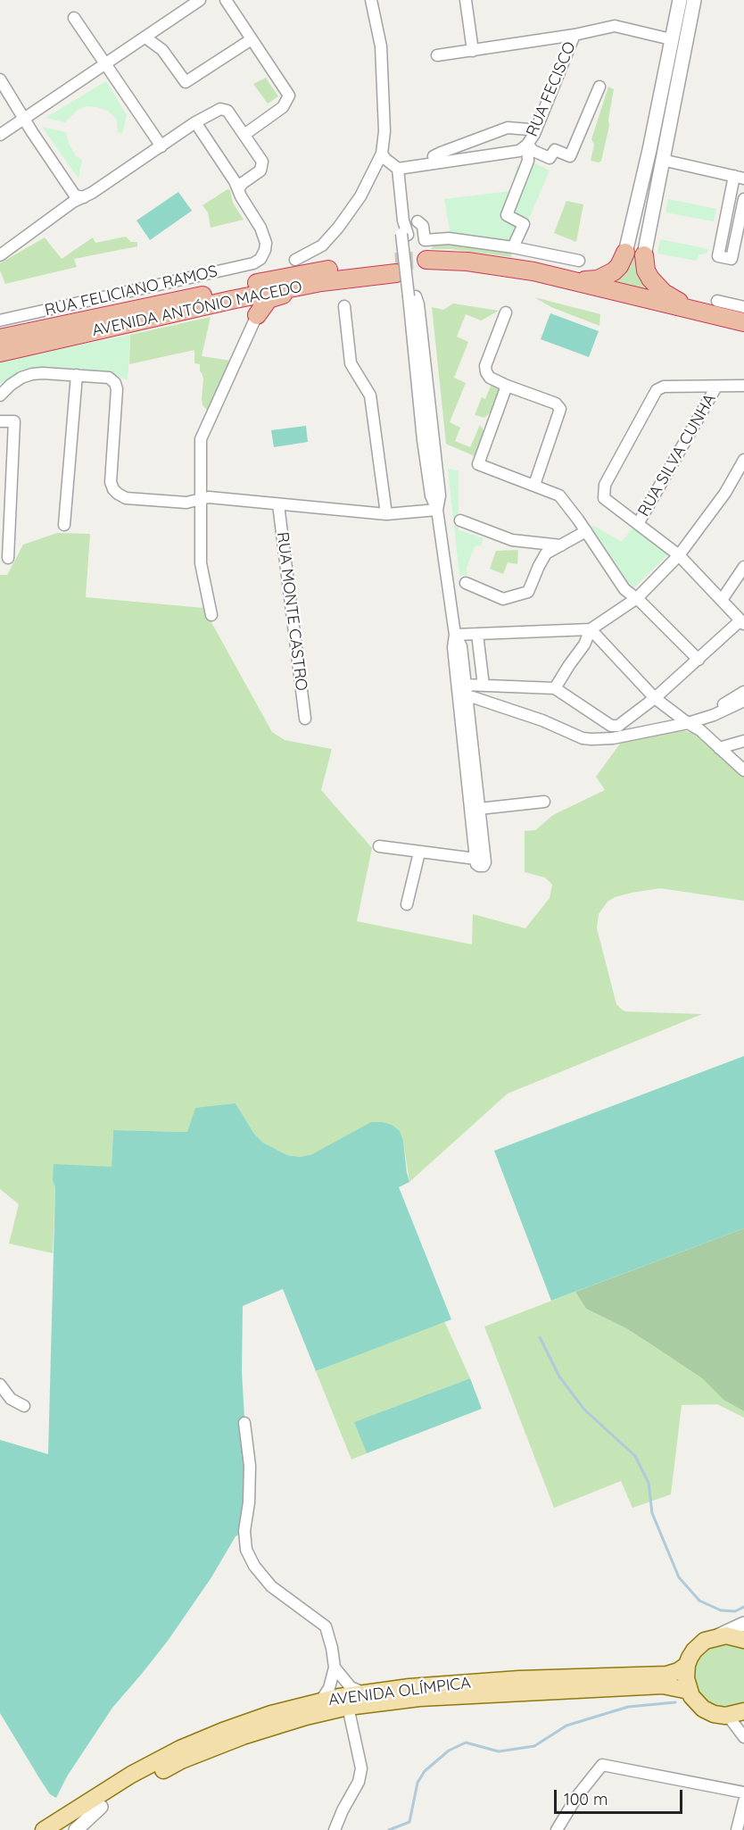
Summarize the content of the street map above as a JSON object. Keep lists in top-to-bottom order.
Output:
{
  "streets": {
    "highway": ["AVENIDA ANTÓNIO MACEDO"],
    "main road": ["AVENIDA OLÍMPICA"],
    "street": [
      "RUA FECISCO",
      "RUA FELICIANO RAMOS",
      "RUA SILVA CUNHA",
      "RUA MONTE CASTRO"
    ]
  },
  "scale_bar": "100 m"
}
